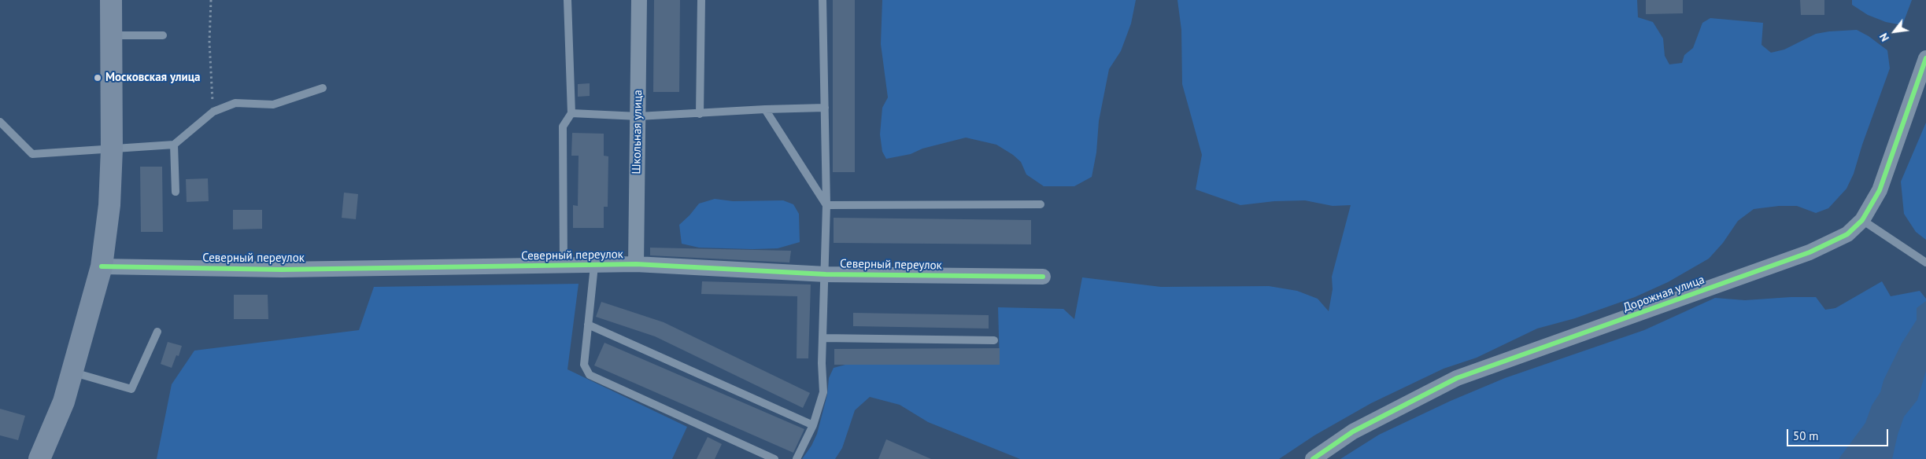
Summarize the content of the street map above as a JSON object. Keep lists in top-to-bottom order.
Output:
{
  "streets": {
    "street": ["Школьная улица", "Северный переулок", "Дорожная улица"]
  },
  "crossings": [
    ["Школьная улица", "Северный переулок"]
  ],
  "places": ["Московская улица"],
  "scale_bar": "50 m",
  "north": "bottom left"
}
